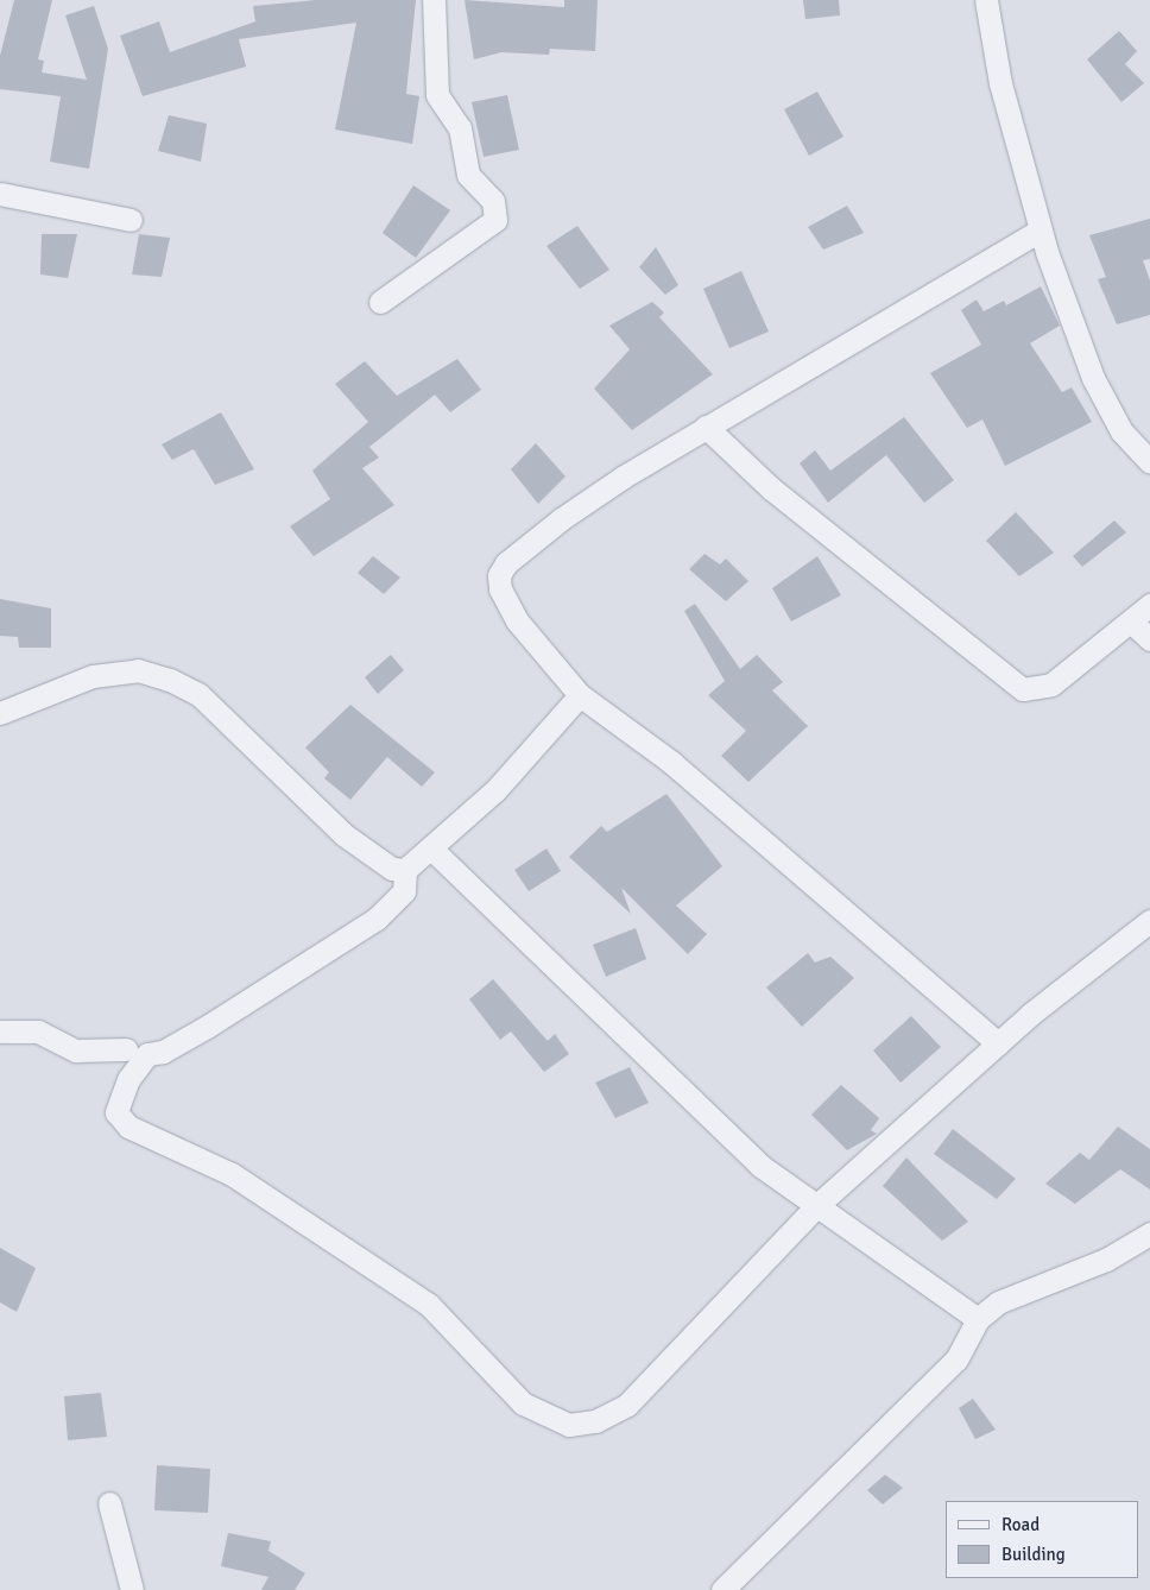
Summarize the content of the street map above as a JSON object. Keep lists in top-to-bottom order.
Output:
{
  "legend": ["Road", "Building"]
}
